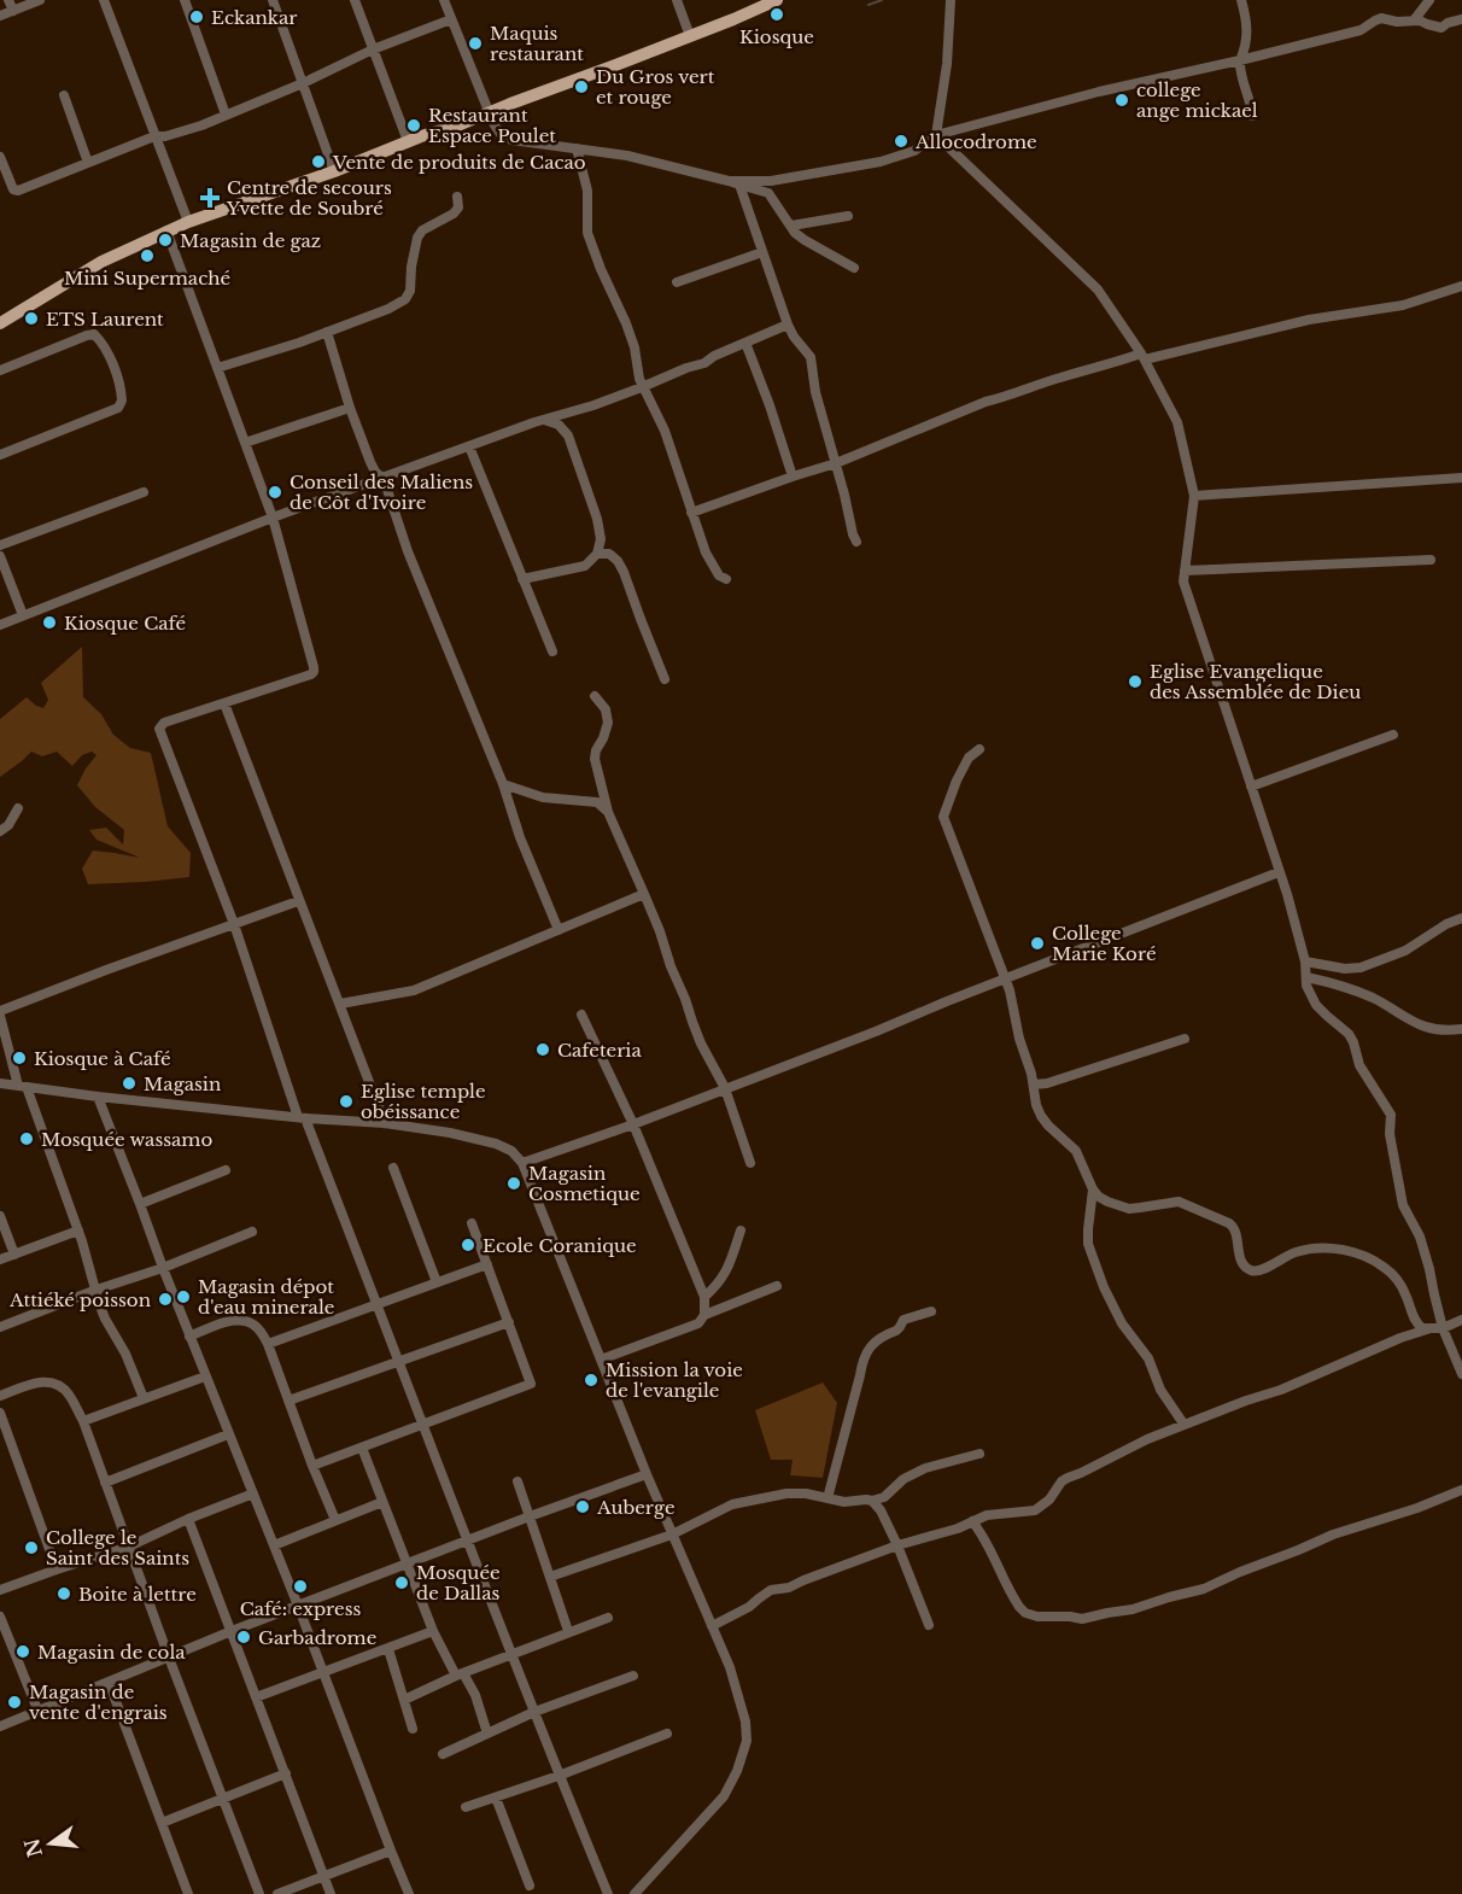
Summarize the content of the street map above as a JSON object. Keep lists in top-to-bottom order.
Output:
{
  "places": {
    "other": [
      "Kiosque",
      "Eckankar",
      "Maquis restaurant",
      "Du Gros vert et rouge",
      "college ange mickael",
      "Restaurant Espace Poulet",
      "Allocodrome",
      "Vente de produits de Cacao",
      "Magasin de gaz",
      "Mini Supermaché",
      "ETS Laurent",
      "Conseil des Maliens de Côt d'Ivoire",
      "Kiosque Café",
      "Eglise Evangelique des Assemblée de Dieu",
      "College Marie Koré",
      "Cafeteria",
      "Kiosque à Café",
      "Magasin",
      "Eglise temple obéissance",
      "Mosquée wassamo",
      "Magasin Cosmetique",
      "Ecole Coranique",
      "Magasin dépot d'eau minerale",
      "Attiéké poisson",
      "Mission la voie de l'evangile",
      "Auberge",
      "College le Saint des Saints",
      "Mosquée de Dallas",
      "Café: express",
      "Boite à lettre",
      "Garbadrome",
      "Magasin de cola",
      "Magasin de vente d'engrais"
    ],
    "health": ["Centre de secours Yvette de Soubré"]
  },
  "north": "left"
}
